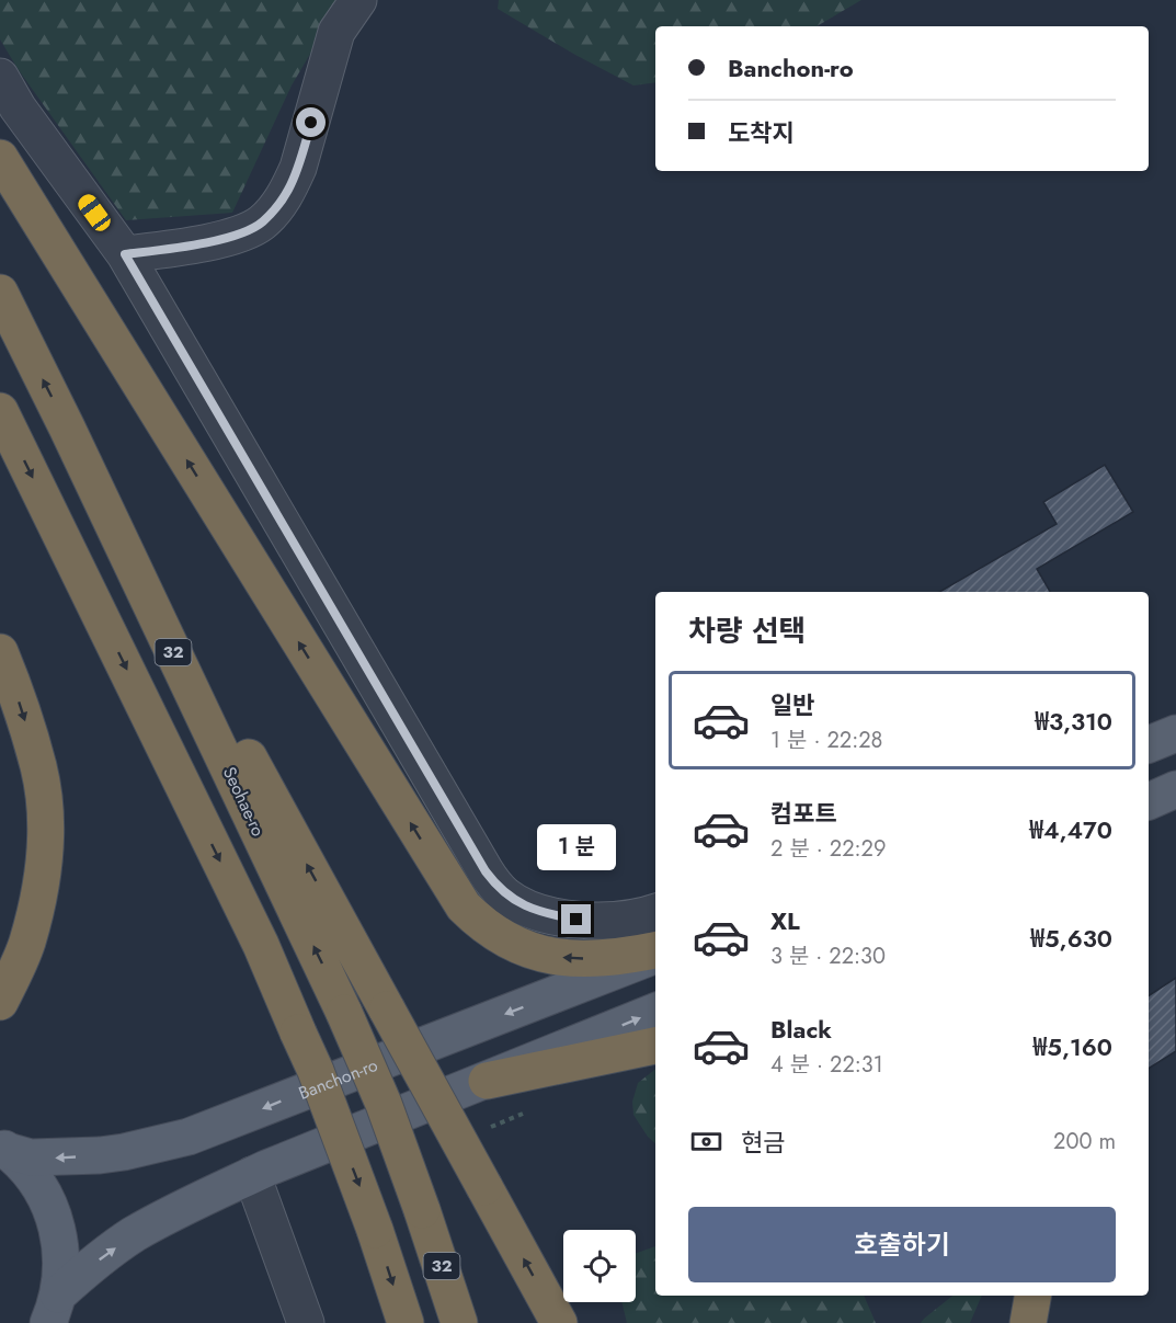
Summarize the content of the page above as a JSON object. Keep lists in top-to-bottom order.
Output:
{
  "streets": {
    "highway": ["32", "Seohae-ro"],
    "main road": ["Banchon-ro"]
  },
  "page": {
    "banner": ["Banchon-ro", "도착지"],
    "heading": "차량 선택",
    "list": [
      {
        "name": "일반",
        "note": "1 분 · 22:28",
        "value": "₩3,310"
      },
      {
        "name": "컴포트",
        "note": "2 분 · 22:29",
        "value": "₩4,470"
      },
      {
        "name": "XL",
        "note": "3 분 · 22:30",
        "value": "₩5,630"
      },
      {
        "name": "Black",
        "note": "4 분 · 22:31",
        "value": "₩5,160"
      }
    ],
    "bubble": "1 분",
    "pay": ["현금", "200 m"],
    "buttons": "호출하기"
  }
}
